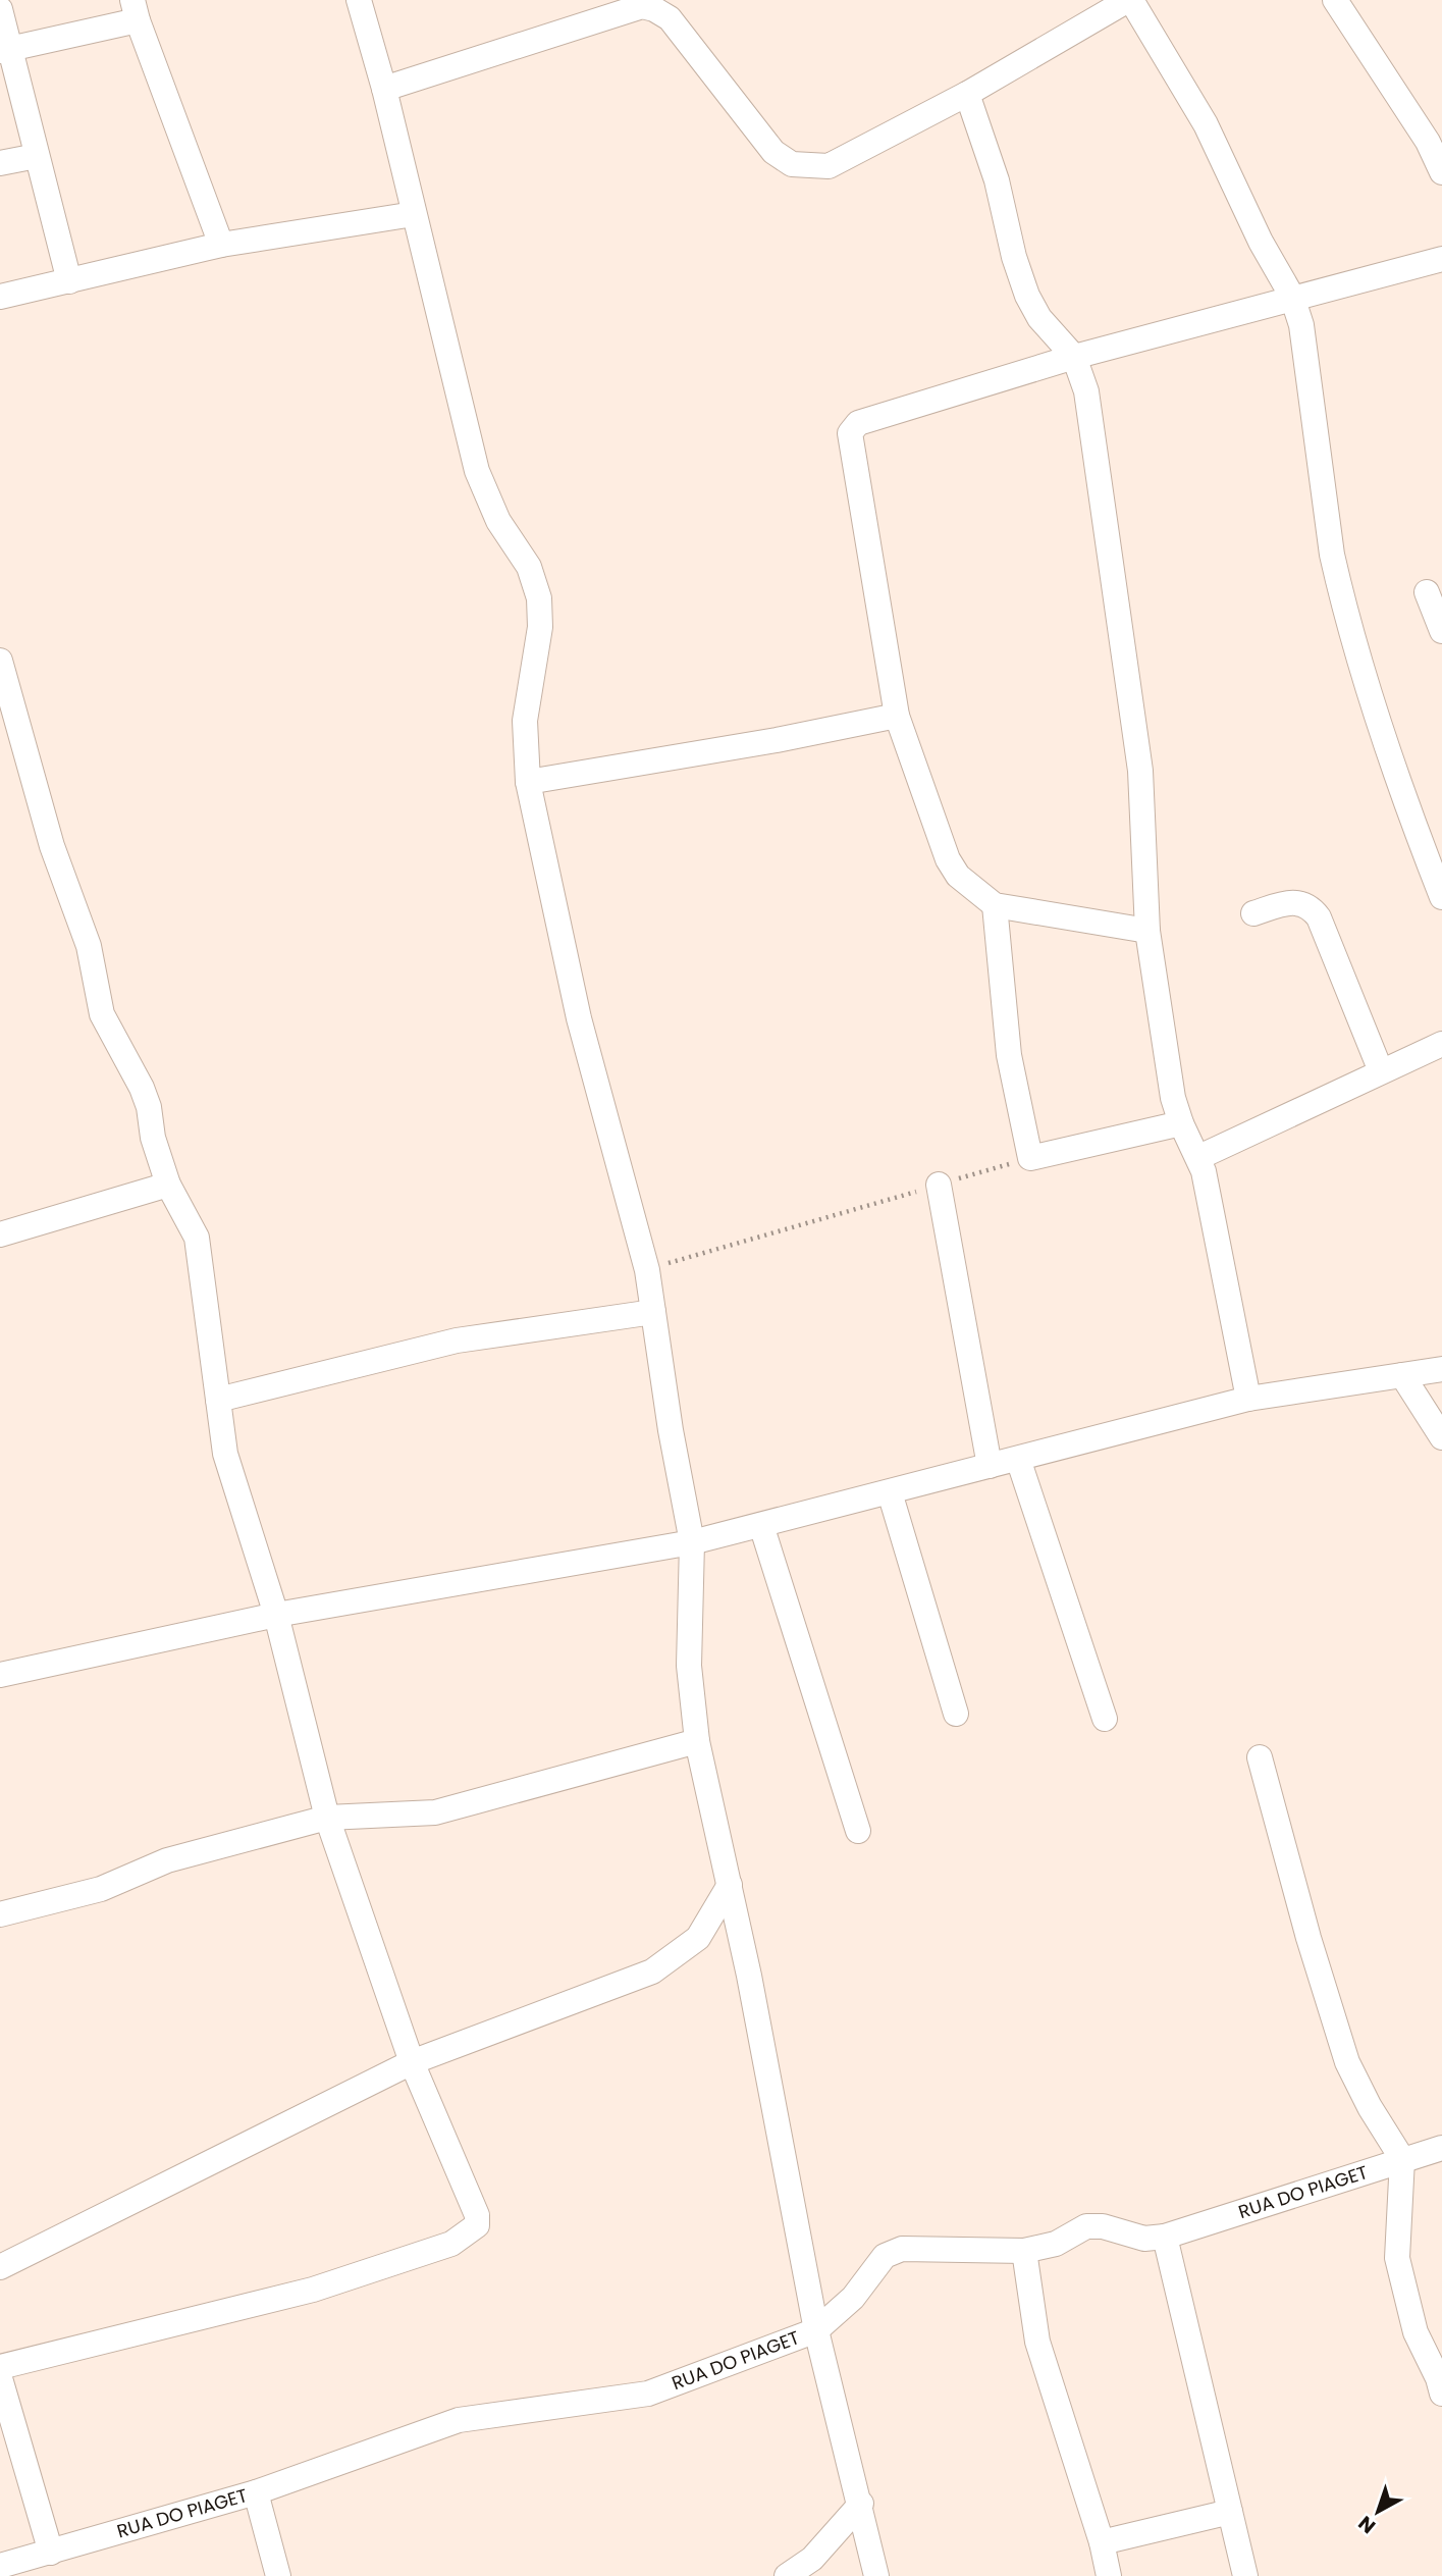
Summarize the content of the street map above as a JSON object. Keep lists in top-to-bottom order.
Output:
{
  "streets": {
    "street": ["RUA DO PIAGET"]
  },
  "north": "bottom left"
}
